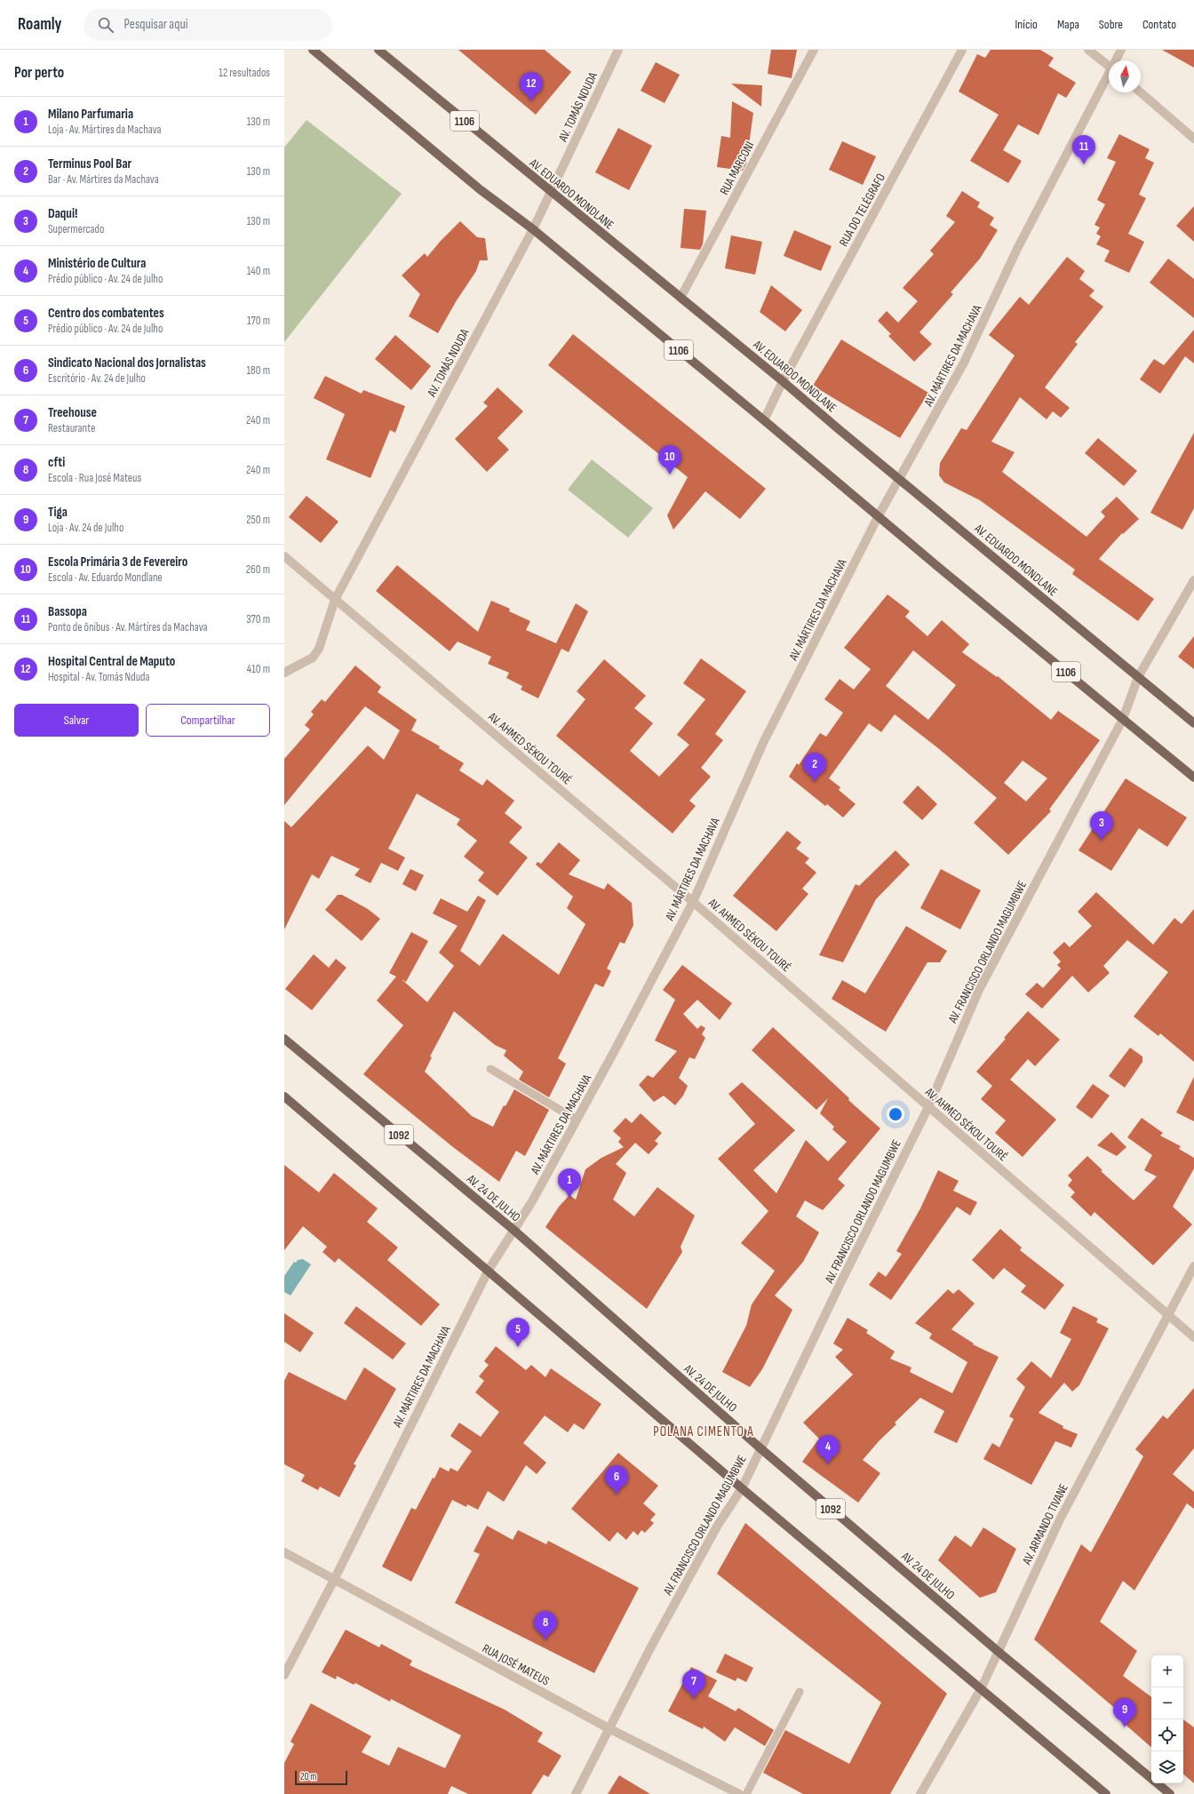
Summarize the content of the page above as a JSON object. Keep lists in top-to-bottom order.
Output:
{
  "streets": {
    "main road": [
      "1106",
      "AV. EDUARDO MONDLANE",
      "1092",
      "AV. 24 DE JULHO"
    ],
    "street": [
      "AV. TOMÁS NDUDA",
      "RUA MARCONI",
      "RUA DO TELÉGRAFO",
      "AV. MÁRTIRES DA MACHAVA",
      "AV. AHMED SÉKOU TOURÉ",
      "AV. FRANCISCO ORLANDO MAGUMBWE",
      "AV. ARMANDO TIVANE",
      "RUA JOSÉ MATEUS"
    ]
  },
  "crossings": [
    ["AV. TOMÁS NDUDA", "1106"],
    ["AV. TOMÁS NDUDA", "AV. EDUARDO MONDLANE"],
    ["AV. TOMÁS NDUDA", "AV. AHMED SÉKOU TOURÉ"],
    ["1106", "RUA DO TELÉGRAFO"],
    ["1106", "AV. MÁRTIRES DA MACHAVA"],
    ["1106", "AV. FRANCISCO ORLANDO MAGUMBWE"],
    ["RUA MARCONI", "AV. EDUARDO MONDLANE"],
    ["AV. EDUARDO MONDLANE", "RUA DO TELÉGRAFO"],
    ["AV. EDUARDO MONDLANE", "AV. MÁRTIRES DA MACHAVA"],
    ["AV. EDUARDO MONDLANE", "AV. FRANCISCO ORLANDO MAGUMBWE"],
    ["AV. MÁRTIRES DA MACHAVA", "AV. AHMED SÉKOU TOURÉ"],
    ["AV. MÁRTIRES DA MACHAVA", "AV. 24 DE JULHO"],
    ["AV. MÁRTIRES DA MACHAVA", "RUA JOSÉ MATEUS"],
    ["AV. AHMED SÉKOU TOURÉ", "AV. FRANCISCO ORLANDO MAGUMBWE"],
    ["AV. AHMED SÉKOU TOURÉ", "AV. ARMANDO TIVANE"],
    ["AV. FRANCISCO ORLANDO MAGUMBWE", "AV. 24 DE JULHO"],
    ["AV. FRANCISCO ORLANDO MAGUMBWE", "RUA JOSÉ MATEUS"],
    ["AV. 24 DE JULHO", "AV. ARMANDO TIVANE"]
  ],
  "districts": ["POLANA CIMENTO A"],
  "scale_bar": "20 m",
  "north": "top",
  "page": {
    "header": "Roamly",
    "search": "Pesquisar aqui",
    "nav": [
      "Início",
      "Mapa",
      "Sobre",
      "Contato"
    ],
    "heading": ["Por perto", "12 resultados"],
    "pins": [
      "12",
      "11",
      "10",
      "2",
      "3",
      "1",
      "5",
      "4",
      "6",
      "8",
      "7",
      "9"
    ],
    "list": [
      {
        "mark": "1",
        "name": "Milano Parfumaria",
        "note": "Loja · Av. Mártires da Machava",
        "value": "130 m"
      },
      {
        "mark": "2",
        "name": "Terminus Pool Bar",
        "note": "Bar · Av. Mártires da Machava",
        "value": "130 m"
      },
      {
        "mark": "3",
        "name": "Daqui!",
        "note": "Supermercado",
        "value": "130 m"
      },
      {
        "mark": "4",
        "name": "Ministério de Cultura",
        "note": "Prédio público · Av. 24 de Julho",
        "value": "140 m"
      },
      {
        "mark": "5",
        "name": "Centro dos combatentes",
        "note": "Prédio público · Av. 24 de Julho",
        "value": "170 m"
      },
      {
        "mark": "6",
        "name": "Sindicato Nacional dos Jornalistas",
        "note": "Escritório · Av. 24 de Julho",
        "value": "180 m"
      },
      {
        "mark": "7",
        "name": "Treehouse",
        "note": "Restaurante",
        "value": "240 m"
      },
      {
        "mark": "8",
        "name": "cfti",
        "note": "Escola · Rua José Mateus",
        "value": "240 m"
      },
      {
        "mark": "9",
        "name": "Tiga",
        "note": "Loja · Av. 24 de Julho",
        "value": "250 m"
      },
      {
        "mark": "10",
        "name": "Escola Primária 3 de Fevereiro",
        "note": "Escola · Av. Eduardo Mondlane",
        "value": "260 m"
      },
      {
        "mark": "11",
        "name": "Bassopa",
        "note": "Ponto de ônibus · Av. Mártires da Machava",
        "value": "370 m"
      },
      {
        "mark": "12",
        "name": "Hospital Central de Maputo",
        "note": "Hospital · Av. Tomás Nduda",
        "value": "410 m"
      }
    ],
    "buttons": ["Salvar", "Compartilhar"],
    "map_buttons": ["+", "−"],
    "scale": "20 m"
  }
}
